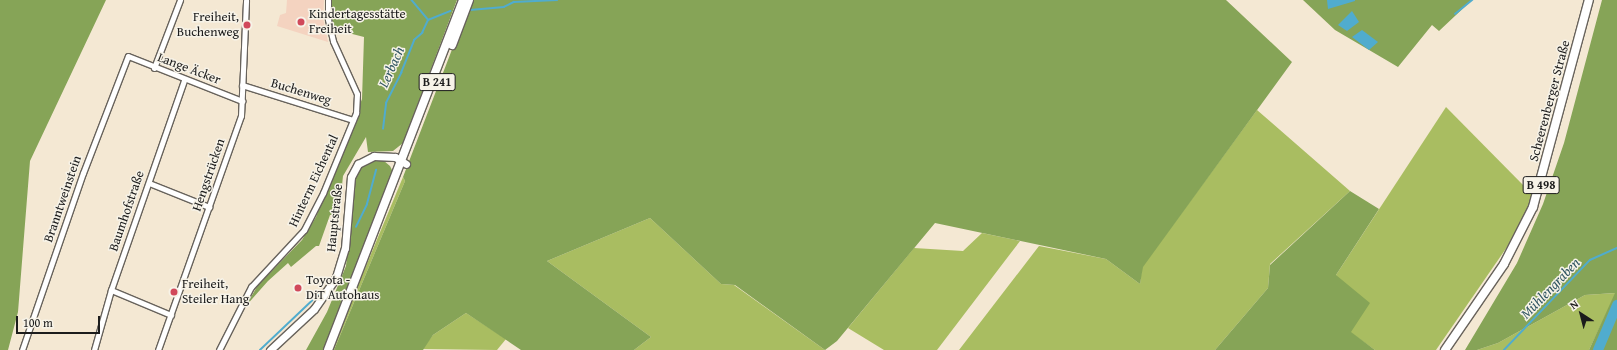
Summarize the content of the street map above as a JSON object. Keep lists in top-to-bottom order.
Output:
{
  "streets": {
    "main road": ["B 241", "Scheerenberger Straße", "B 498"],
    "street": [
      "Lange Äcker",
      "Buchenweg",
      "Hengstrücken",
      "Hinterm Eichental",
      "Branntweinstein",
      "Baumhofstraße",
      "Hauptstraße"
    ]
  },
  "crossings": [
    ["Lange Äcker", "Hengstrücken"],
    ["Lange Äcker", "Branntweinstein"],
    ["Lange Äcker", "Baumhofstraße"],
    ["B 241", "Hauptstraße"],
    ["Buchenweg", "Hengstrücken"],
    ["Buchenweg", "Hinterm Eichental"]
  ],
  "water": ["Lerbach", "Mühlengraben"],
  "places": [
    "Kindertagesstätte Freiheit",
    "Freiheit, Buchenweg",
    "Toyota - DiT Autohaus",
    "Freiheit, Steiler Hang"
  ],
  "scale_bar": "100 m",
  "north": "top left"
}
